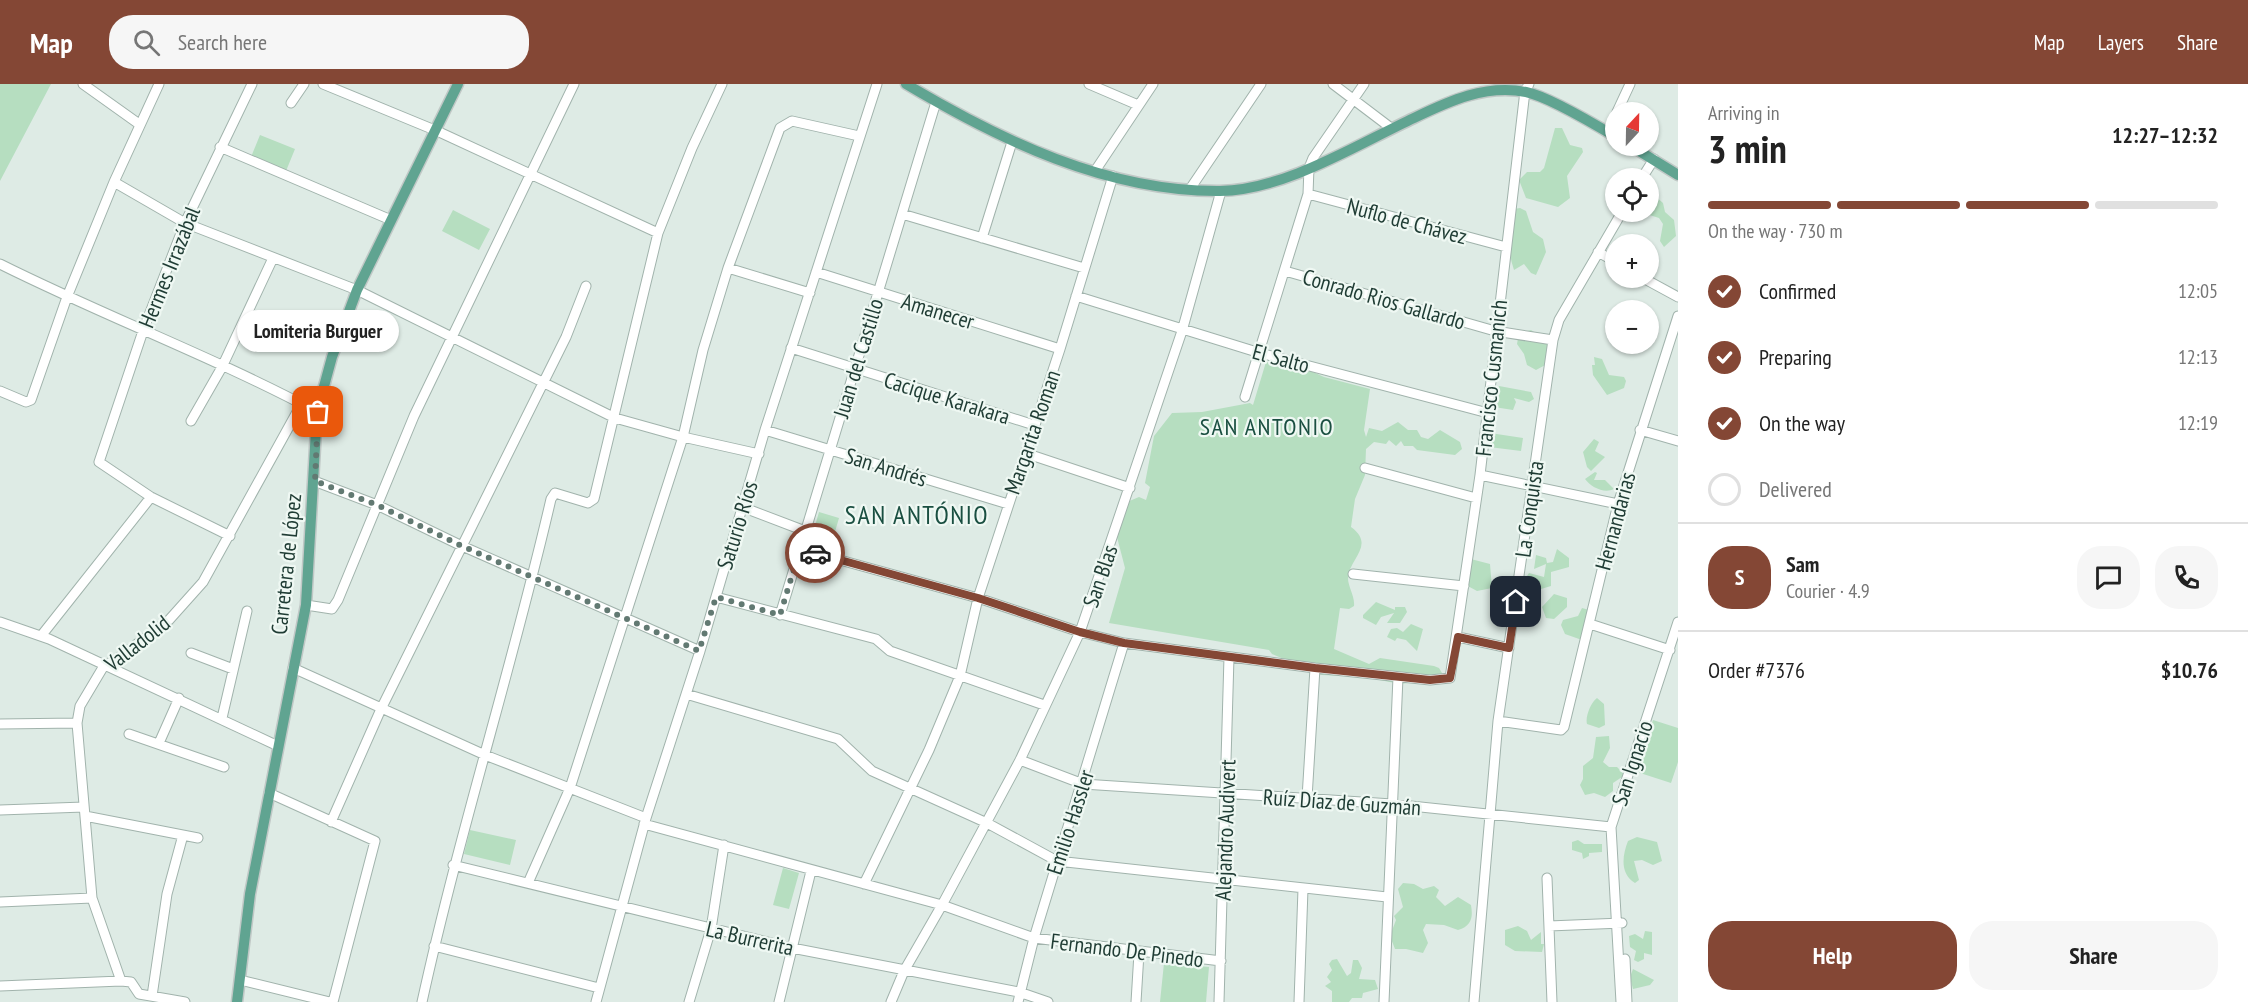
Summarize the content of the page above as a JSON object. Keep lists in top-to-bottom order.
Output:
{
  "streets": {
    "main road": ["Carretera de López"],
    "street": [
      "Nuflo de Chávez",
      "Hermes Irrazábal",
      "Conrado Rios Gallardo",
      "Amanecer",
      "Juan del Castillo",
      "El Salto",
      "Francisco Cusmanich",
      "Cacique Karakara",
      "Margarita Roman",
      "San Andrés",
      "La Conquista",
      "Hernandarias",
      "Saturio Ríos",
      "San Blas",
      "Valladolid",
      "San Ignacio",
      "Ruíz Díaz de Guzmán",
      "Emilio Hassler",
      "Alejandro Audivert",
      "La Burrerita",
      "Fernando De Pinedo"
    ]
  },
  "crossings": [
    ["Nuflo de Chávez", "Francisco Cusmanich"],
    ["Conrado Rios Gallardo", "Francisco Cusmanich"],
    ["Conrado Rios Gallardo", "La Conquista"],
    ["Amanecer", "Juan del Castillo"],
    ["Amanecer", "Margarita Roman"],
    ["Amanecer", "Saturio Ríos"],
    ["Juan del Castillo", "Cacique Karakara"],
    ["Juan del Castillo", "San Andrés"],
    ["El Salto", "Francisco Cusmanich"],
    ["El Salto", "Margarita Roman"],
    ["El Salto", "San Blas"],
    ["Cacique Karakara", "Margarita Roman"],
    ["Cacique Karakara", "Saturio Ríos"],
    ["Margarita Roman", "San Andrés"],
    ["Margarita Roman", "Fernando De Pinedo"],
    ["San Andrés", "Saturio Ríos"],
    ["La Conquista", "Hernandarias"],
    ["La Conquista", "Ruíz Díaz de Guzmán"],
    ["Saturio Ríos", "La Burrerita"],
    ["Saturio Ríos", "Fernando De Pinedo"],
    ["Carretera de López", "Fernando De Pinedo"],
    ["San Blas", "Ruíz Díaz de Guzmán"],
    ["San Blas", "La Burrerita"],
    ["San Blas", "Fernando De Pinedo"],
    ["San Ignacio", "Ruíz Díaz de Guzmán"],
    ["Ruíz Díaz de Guzmán", "Emilio Hassler"],
    ["Ruíz Díaz de Guzmán", "Alejandro Audivert"],
    ["Emilio Hassler", "La Burrerita"],
    ["Emilio Hassler", "Fernando De Pinedo"],
    ["Alejandro Audivert", "Fernando De Pinedo"]
  ],
  "districts": ["SAN ANTONIO", "SAN ANTÓNIO"],
  "places": ["Lomiteria Burguer"],
  "north": "top",
  "page": {
    "header": "Map",
    "search": "Search here",
    "nav": ["Map", "Layers", "Share"],
    "heading": ["3 min", "Arriving in", "12:27–12:32"],
    "panel": [
      "Sam",
      "Courier · 4.9",
      "Order #7376",
      "$10.76"
    ],
    "map_buttons": ["+", "−"],
    "bar": "On the way · 730 m",
    "list": [
      ["Confirmed", "12:05"],
      ["Preparing", "12:13"],
      ["On the way", "12:19"],
      "Delivered"
    ],
    "bubble": "Lomiteria Burguer",
    "round": "S",
    "buttons": ["Help", "Share"]
  }
}
